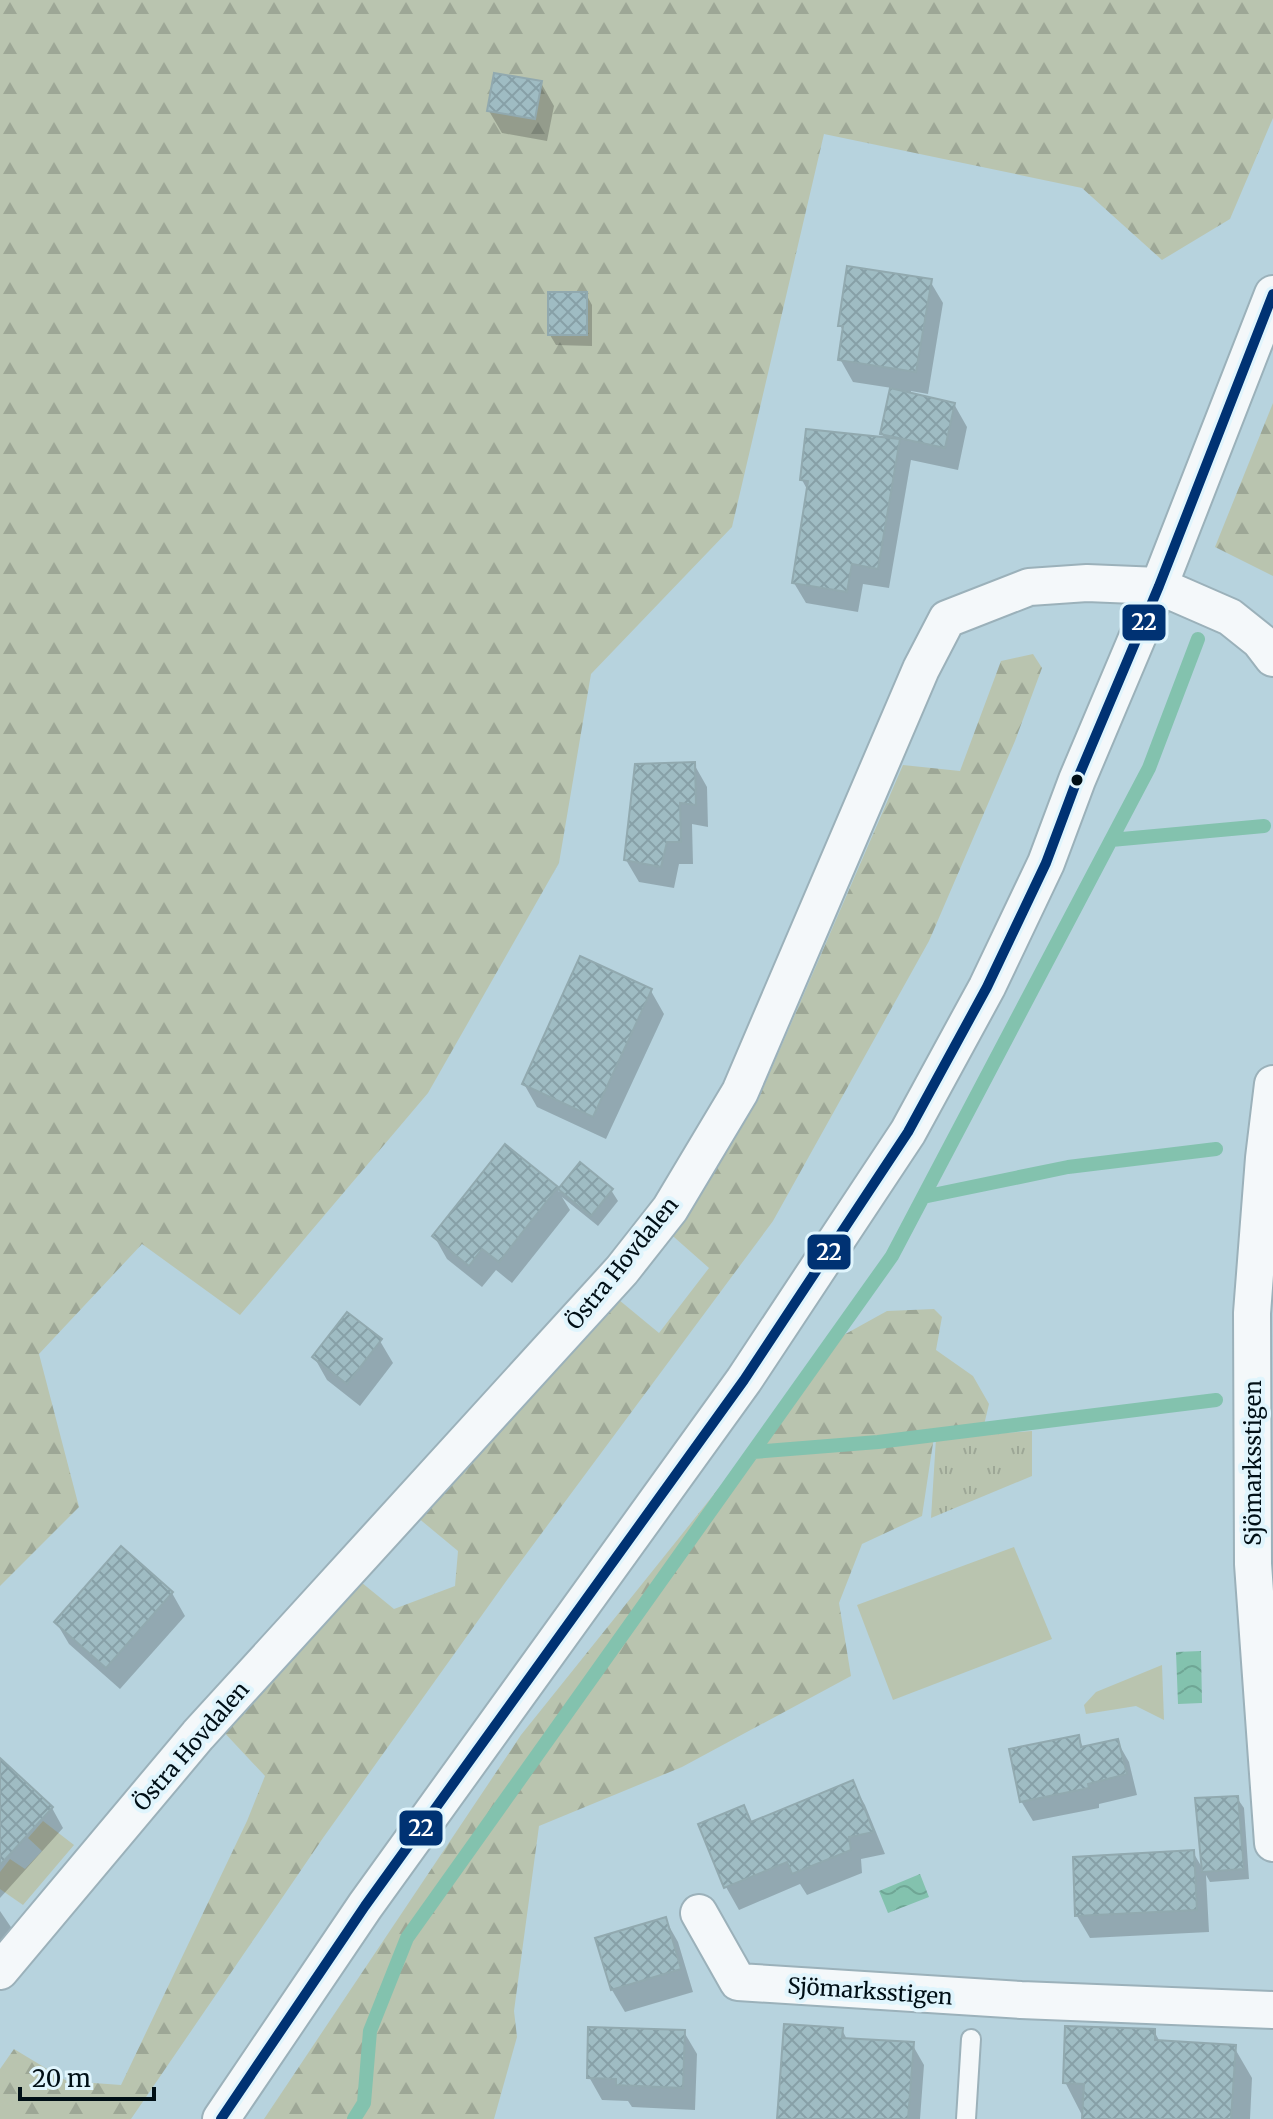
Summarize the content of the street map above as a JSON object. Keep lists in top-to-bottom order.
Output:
{
  "streets": {
    "street": ["Östra Hovdalen", "Sjömarksstigen"]
  },
  "lines": ["transit line 22"],
  "scale_bar": "20 m"
}
